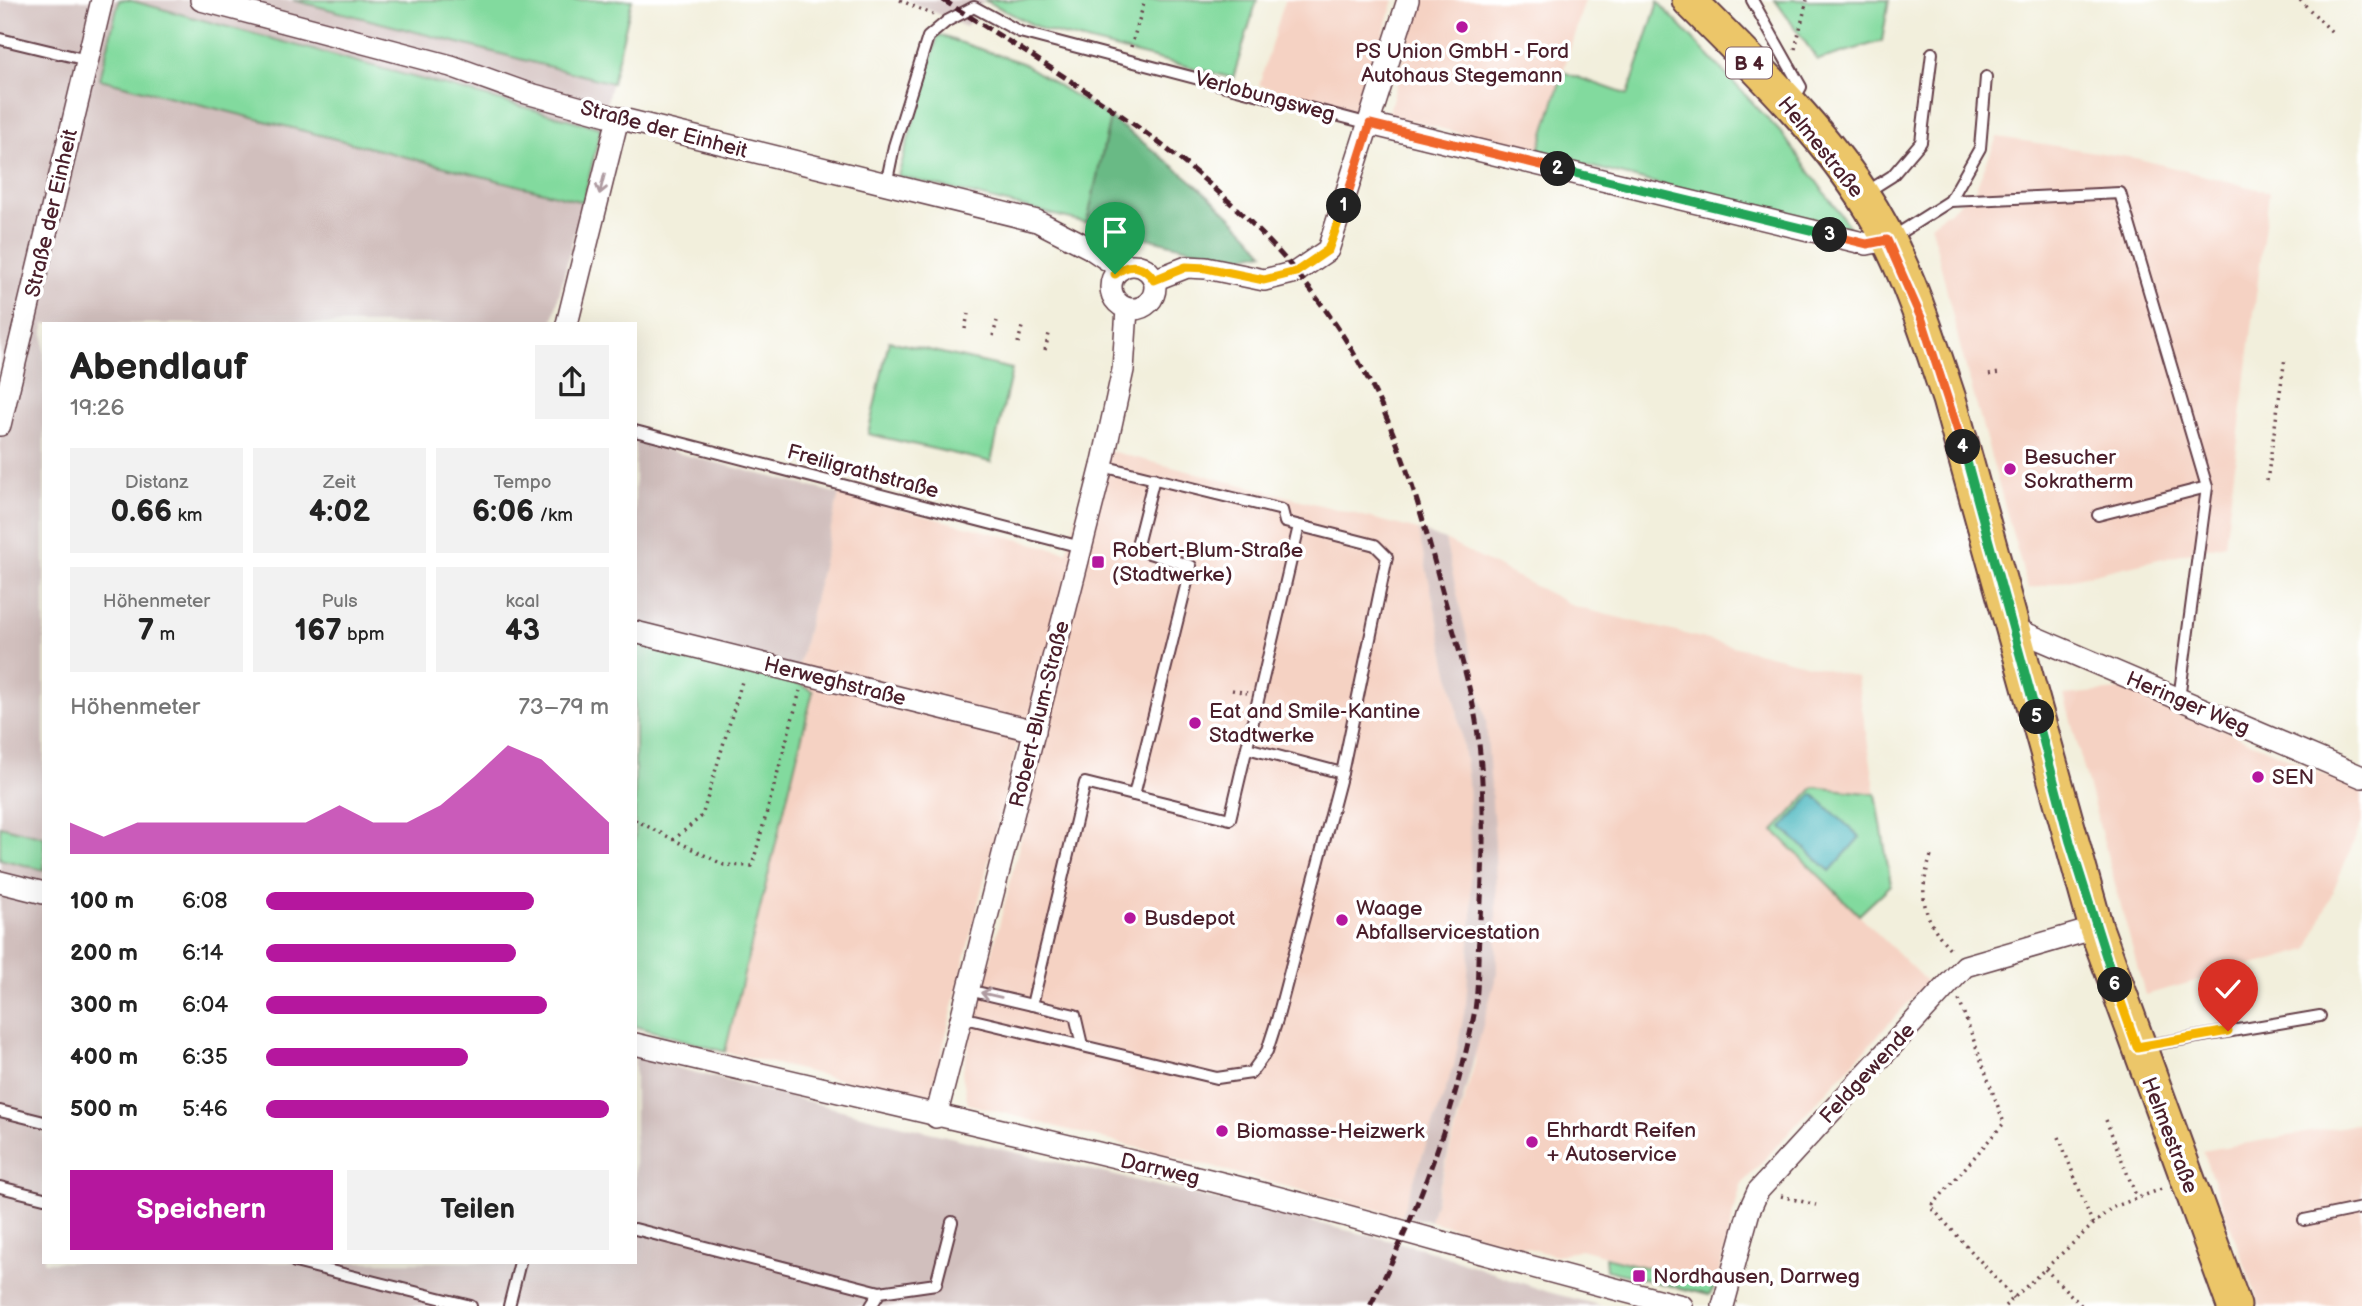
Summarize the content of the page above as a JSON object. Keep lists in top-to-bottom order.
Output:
{
  "streets": {
    "main road": ["B 4", "Helmestraße"],
    "street": [
      "Verlobungsweg",
      "Straße der Einheit",
      "Herweghstraße",
      "Heringer Weg",
      "Robert-Blum-Straße",
      "Feldgewende",
      "Darrweg"
    ],
    "lane": ["Freiligrathstraße"]
  },
  "crossings": [
    ["Verlobungsweg", "Helmestraße"],
    ["Straße der Einheit", "Robert-Blum-Straße"],
    ["Helmestraße", "Heringer Weg"],
    ["Freiligrathstraße", "Robert-Blum-Straße"],
    ["Herweghstraße", "Robert-Blum-Straße"],
    ["Robert-Blum-Straße", "Darrweg"]
  ],
  "places": {
    "other": [
      "PS Union GmbH - Ford Autohaus Stegemann",
      "Besucher Sokratherm",
      "Eat and Smile-Kantine Stadtwerke",
      "SEN",
      "Busdepot",
      "Waage Abfallservicestation",
      "Biomasse-Heizwerk",
      "Ehrhardt Reifen + Autoservice"
    ],
    "transit": ["Robert-Blum-Straße (Stadtwerke)", "Nordhausen, Darrweg"]
  },
  "page": {
    "pins": [
      "2",
      "1",
      "3",
      "4",
      "5",
      "6"
    ],
    "heading": ["Abendlauf", "19:26"],
    "stats": [
      ["Distanz", "0.66 km"],
      ["Zeit", "4:02"],
      ["Tempo", "6:06 /km"],
      ["Höhenmeter", "7 m"],
      ["Puls", "167 bpm"],
      ["kcal", "43"]
    ],
    "chart": ["Höhenmeter", "73–79 m"],
    "list": [
      {
        "name": "100 m",
        "note": "6:08"
      },
      {
        "name": "200 m",
        "note": "6:14"
      },
      {
        "name": "300 m",
        "note": "6:04"
      },
      {
        "name": "400 m",
        "note": "6:35"
      },
      {
        "name": "500 m",
        "note": "5:46"
      }
    ],
    "buttons": ["Speichern", "Teilen"]
  }
}
